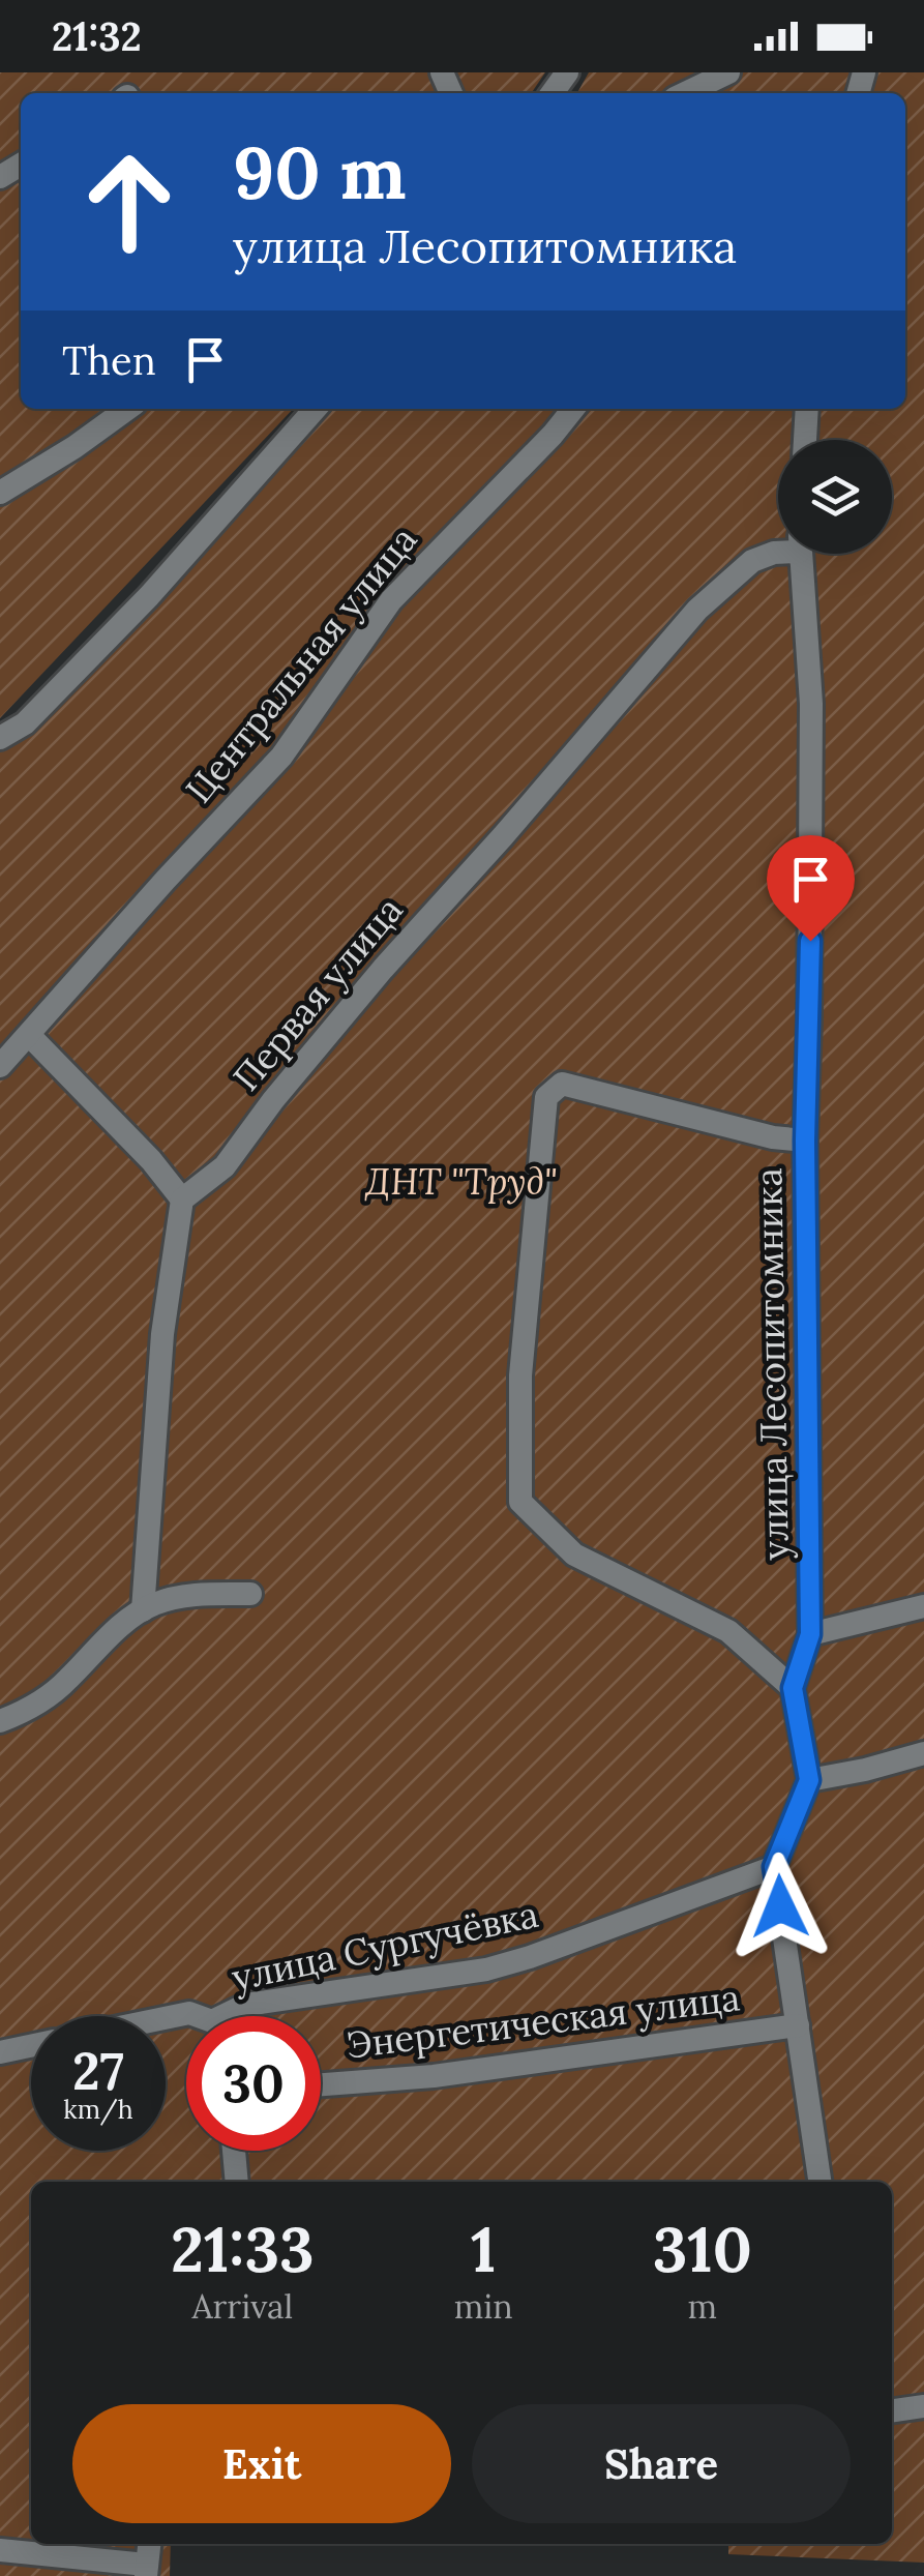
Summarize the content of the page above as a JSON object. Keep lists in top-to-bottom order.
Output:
{
  "streets": {
    "street": [
      "Центральная улица",
      "Первая улица",
      "улица Лесопитомника",
      "улица Сургучёвка",
      "Энергетическая улица"
    ]
  },
  "parks": ["ДНТ \"Труд\""],
  "page": {
    "status": "21:32",
    "turn": ["90 m", "улица Лесопитомника"],
    "then": "Then",
    "speed": "27 km/h",
    "limit": "30",
    "eta": [
      "21:33",
      "Arrival",
      "1",
      "min",
      "310",
      "m"
    ],
    "buttons": ["Exit", "Share"]
  }
}
